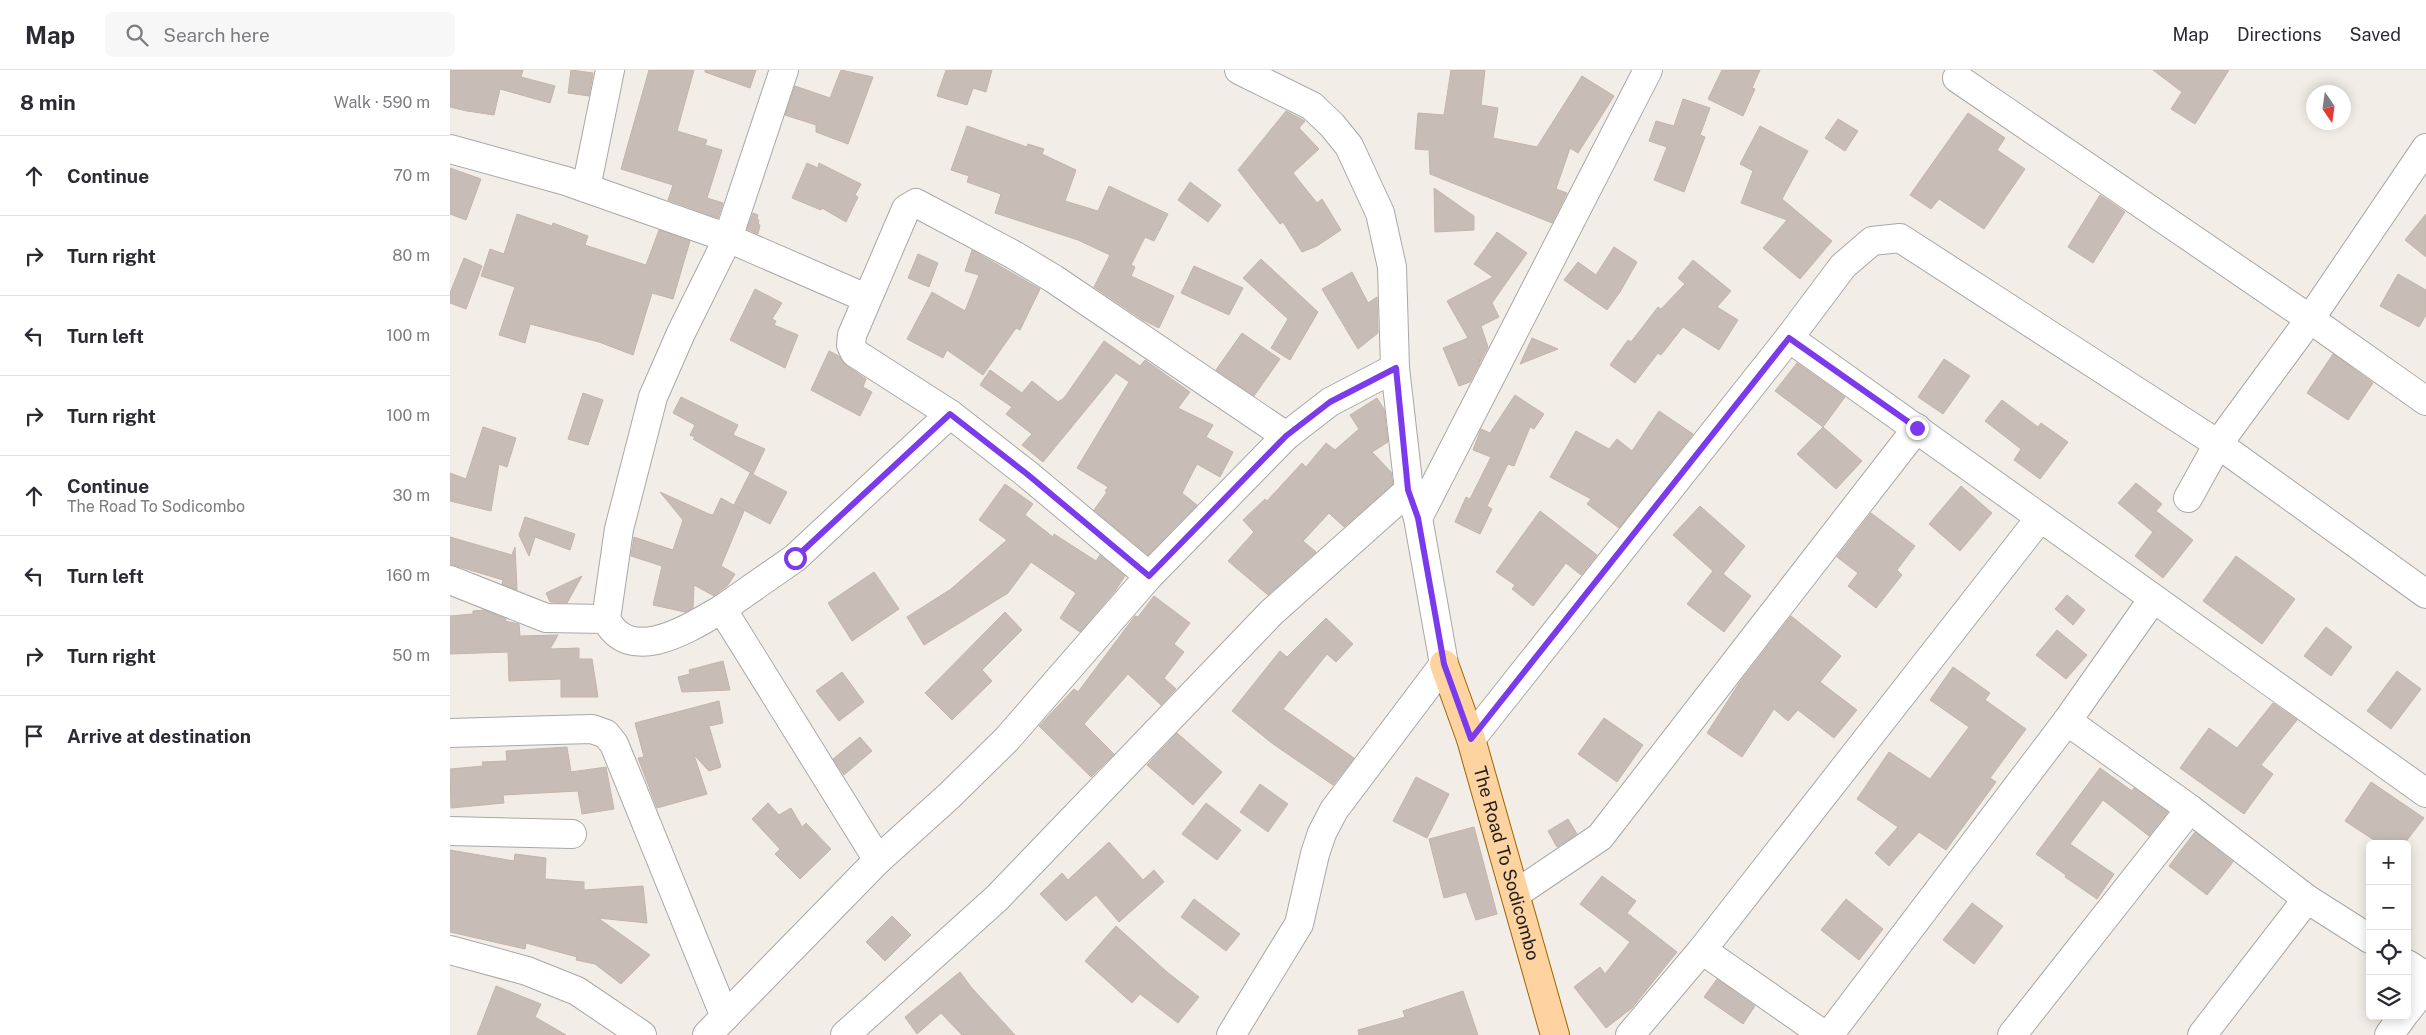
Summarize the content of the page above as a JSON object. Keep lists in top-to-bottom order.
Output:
{
  "streets": {
    "main road": ["The Road To Sodicombo"]
  },
  "north": "bottom",
  "page": {
    "header": "Map",
    "search": "Search here",
    "nav": ["Map", "Directions", "Saved"],
    "heading": ["8 min", "Walk · 590 m"],
    "list": [
      ["Continue", "70 m"],
      ["Turn right", "80 m"],
      ["Turn left", "100 m"],
      ["Turn right", "100 m"],
      ["Continue", "The Road To Sodicombo", "30 m"],
      ["Turn left", "160 m"],
      ["Turn right", "50 m"],
      "Arrive at destination"
    ],
    "map_buttons": ["+", "−"]
  }
}
